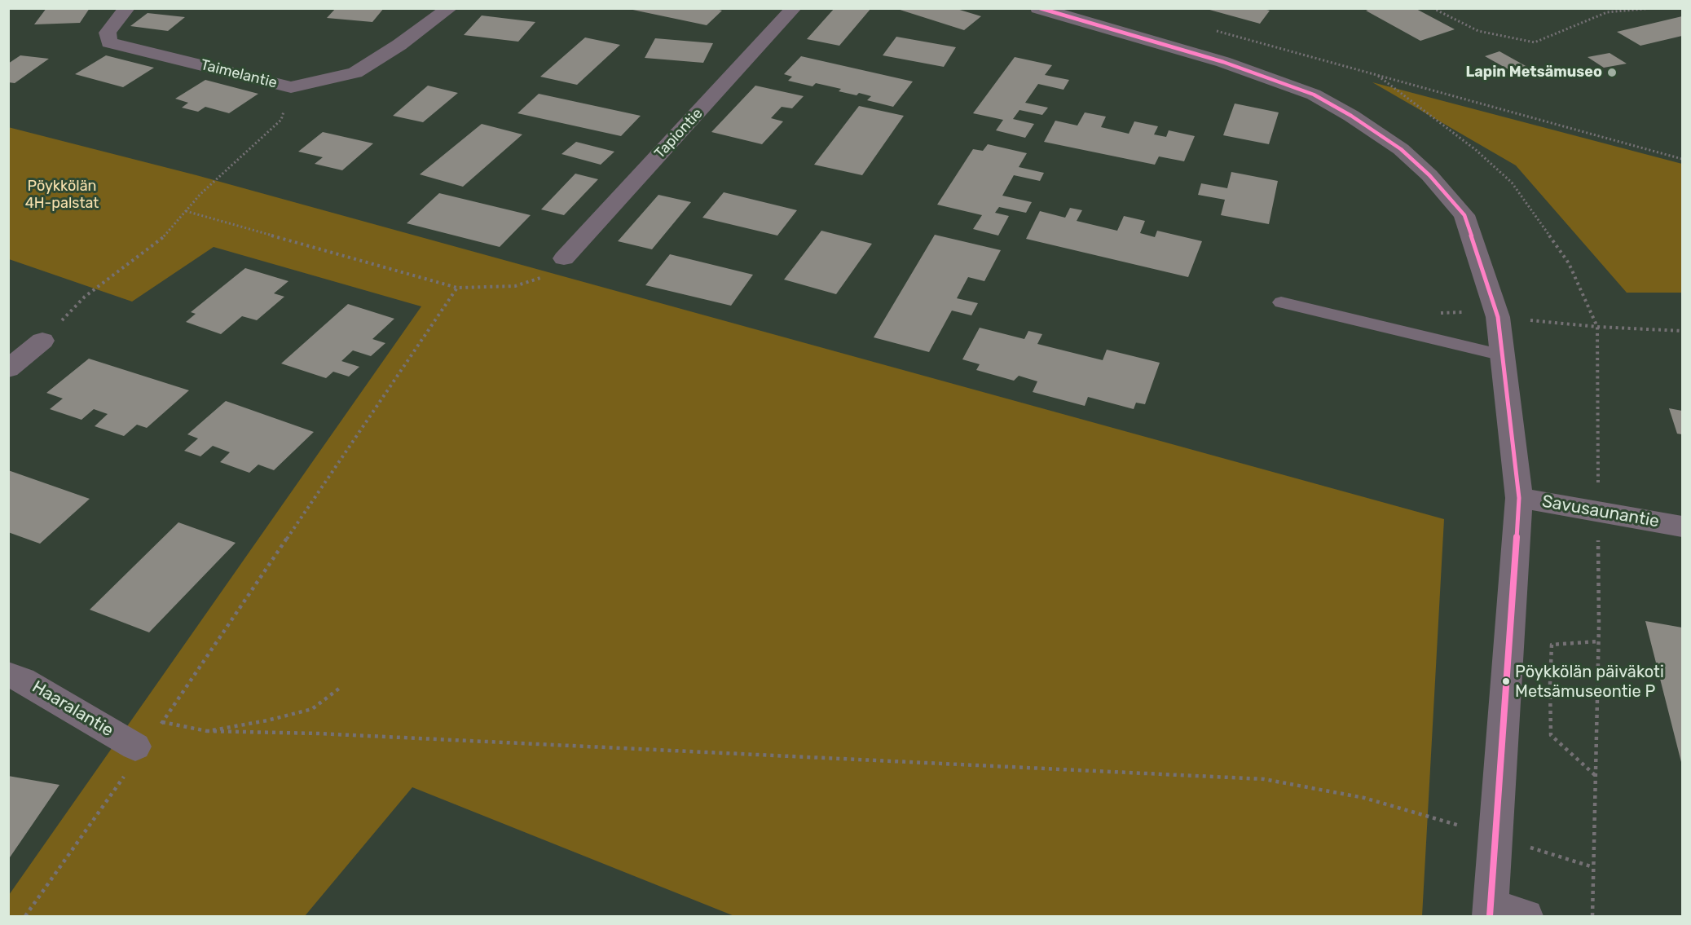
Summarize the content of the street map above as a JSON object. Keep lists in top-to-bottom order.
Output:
{
  "streets": {
    "street": [
      "Taimelantie",
      "Tapiontie",
      "Savusaunantie",
      "Haaralantie"
    ]
  },
  "parks": ["Pöykkölän 4H-palstat"],
  "places": ["Lapin Metsämuseo", "Pöykkölän päiväkoti Metsämuseontie P"]
}
